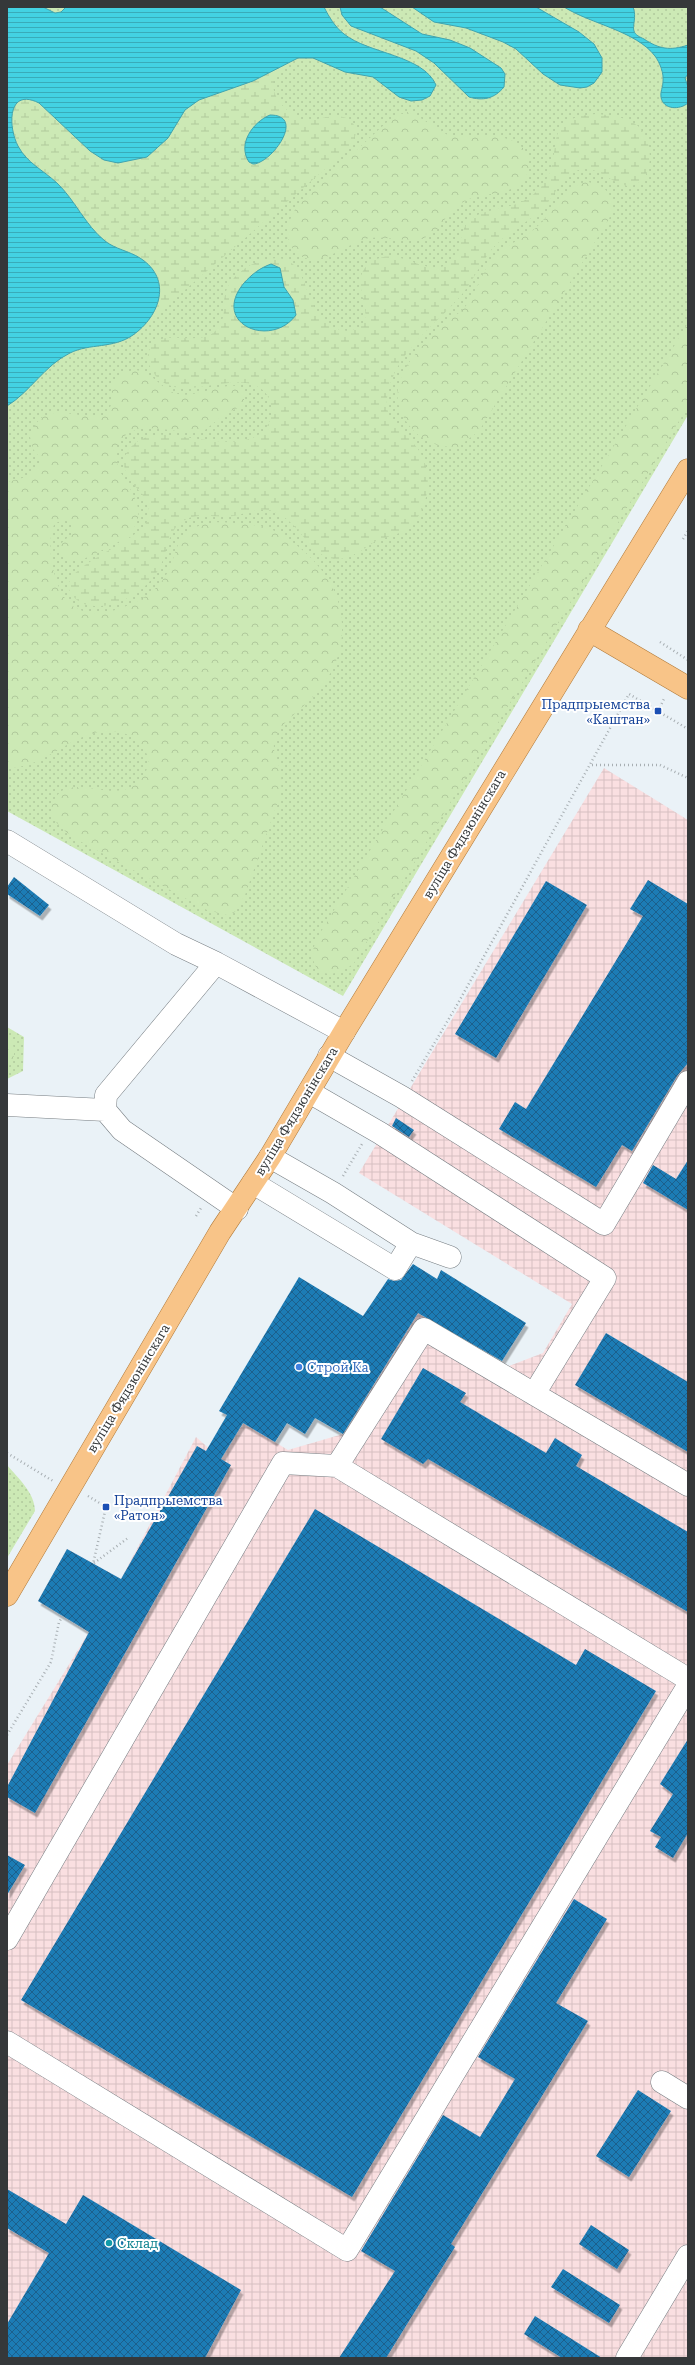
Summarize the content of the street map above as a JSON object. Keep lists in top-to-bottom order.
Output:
{
  "streets": {
    "main road": ["вуліца Фядзюнінскага"]
  },
  "places": {
    "transit": ["Прадпрыемства «Каштан»", "Прадпрыемства «Ратон»"],
    "other": ["Строй Ка", "Склад"]
  }
}
